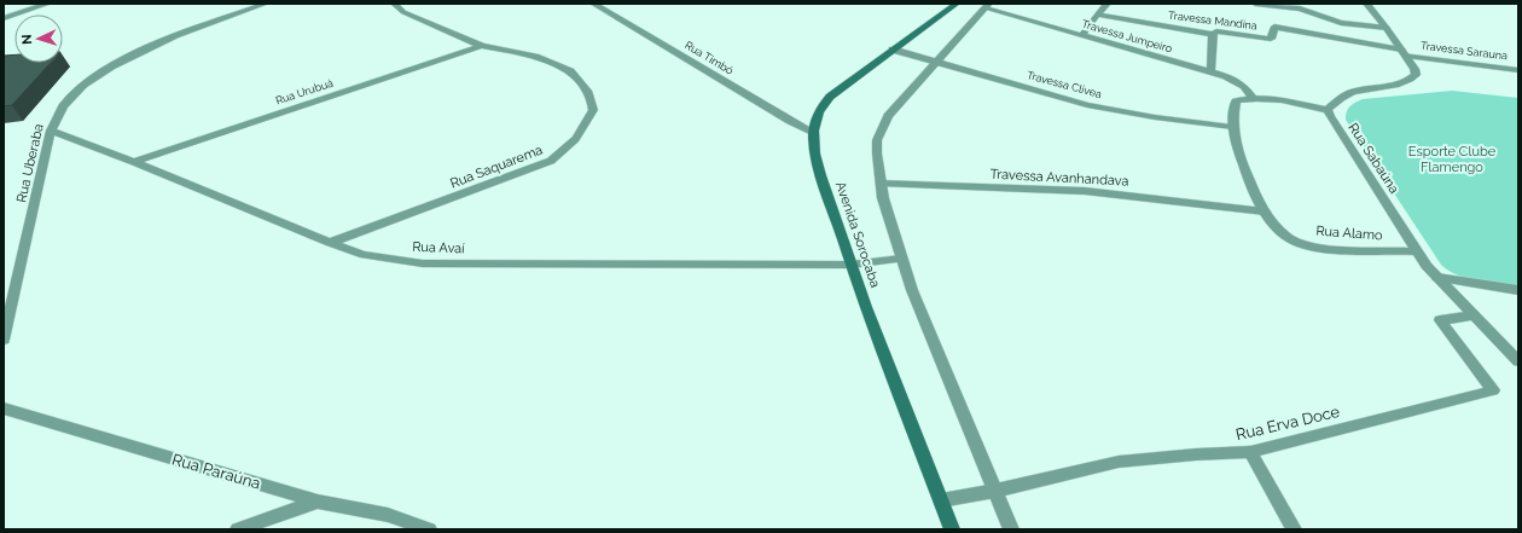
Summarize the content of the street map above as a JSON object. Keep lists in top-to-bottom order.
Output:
{
  "streets": {
    "street": [
      "Travessa Mandina",
      "Travessa Jumpeiro",
      "Travessa Sarauna",
      "Rua Timbó",
      "Travessa Clivea",
      "Rua Urubuá",
      "Rua Sabaúna",
      "Rua Uberaba",
      "Rua Saquarema",
      "Travessa Avanhandava",
      "Rua Alamo",
      "Avenida Sorocaba",
      "Rua Avaí",
      "Rua Erva Doce",
      "Rua Paraúna"
    ]
  },
  "crossings": [
    ["Travessa Mandina", "Travessa Sarauna"],
    ["Travessa Jumpeiro", "Rua Alamo"],
    ["Rua Timbó", "Avenida Sorocaba"],
    ["Travessa Clivea", "Rua Alamo"],
    ["Travessa Clivea", "Avenida Sorocaba"],
    ["Rua Urubuá", "Rua Saquarema"],
    ["Rua Urubuá", "Rua Avaí"],
    ["Rua Sabaúna", "Rua Alamo"],
    ["Rua Sabaúna", "Rua Erva Doce"],
    ["Rua Uberaba", "Rua Avaí"],
    ["Rua Saquarema", "Rua Avaí"],
    ["Travessa Avanhandava", "Rua Alamo"],
    ["Avenida Sorocaba", "Rua Avaí"],
    ["Avenida Sorocaba", "Rua Erva Doce"]
  ],
  "parks": ["Esporte Clube Flamengo"],
  "north": "left"
}
